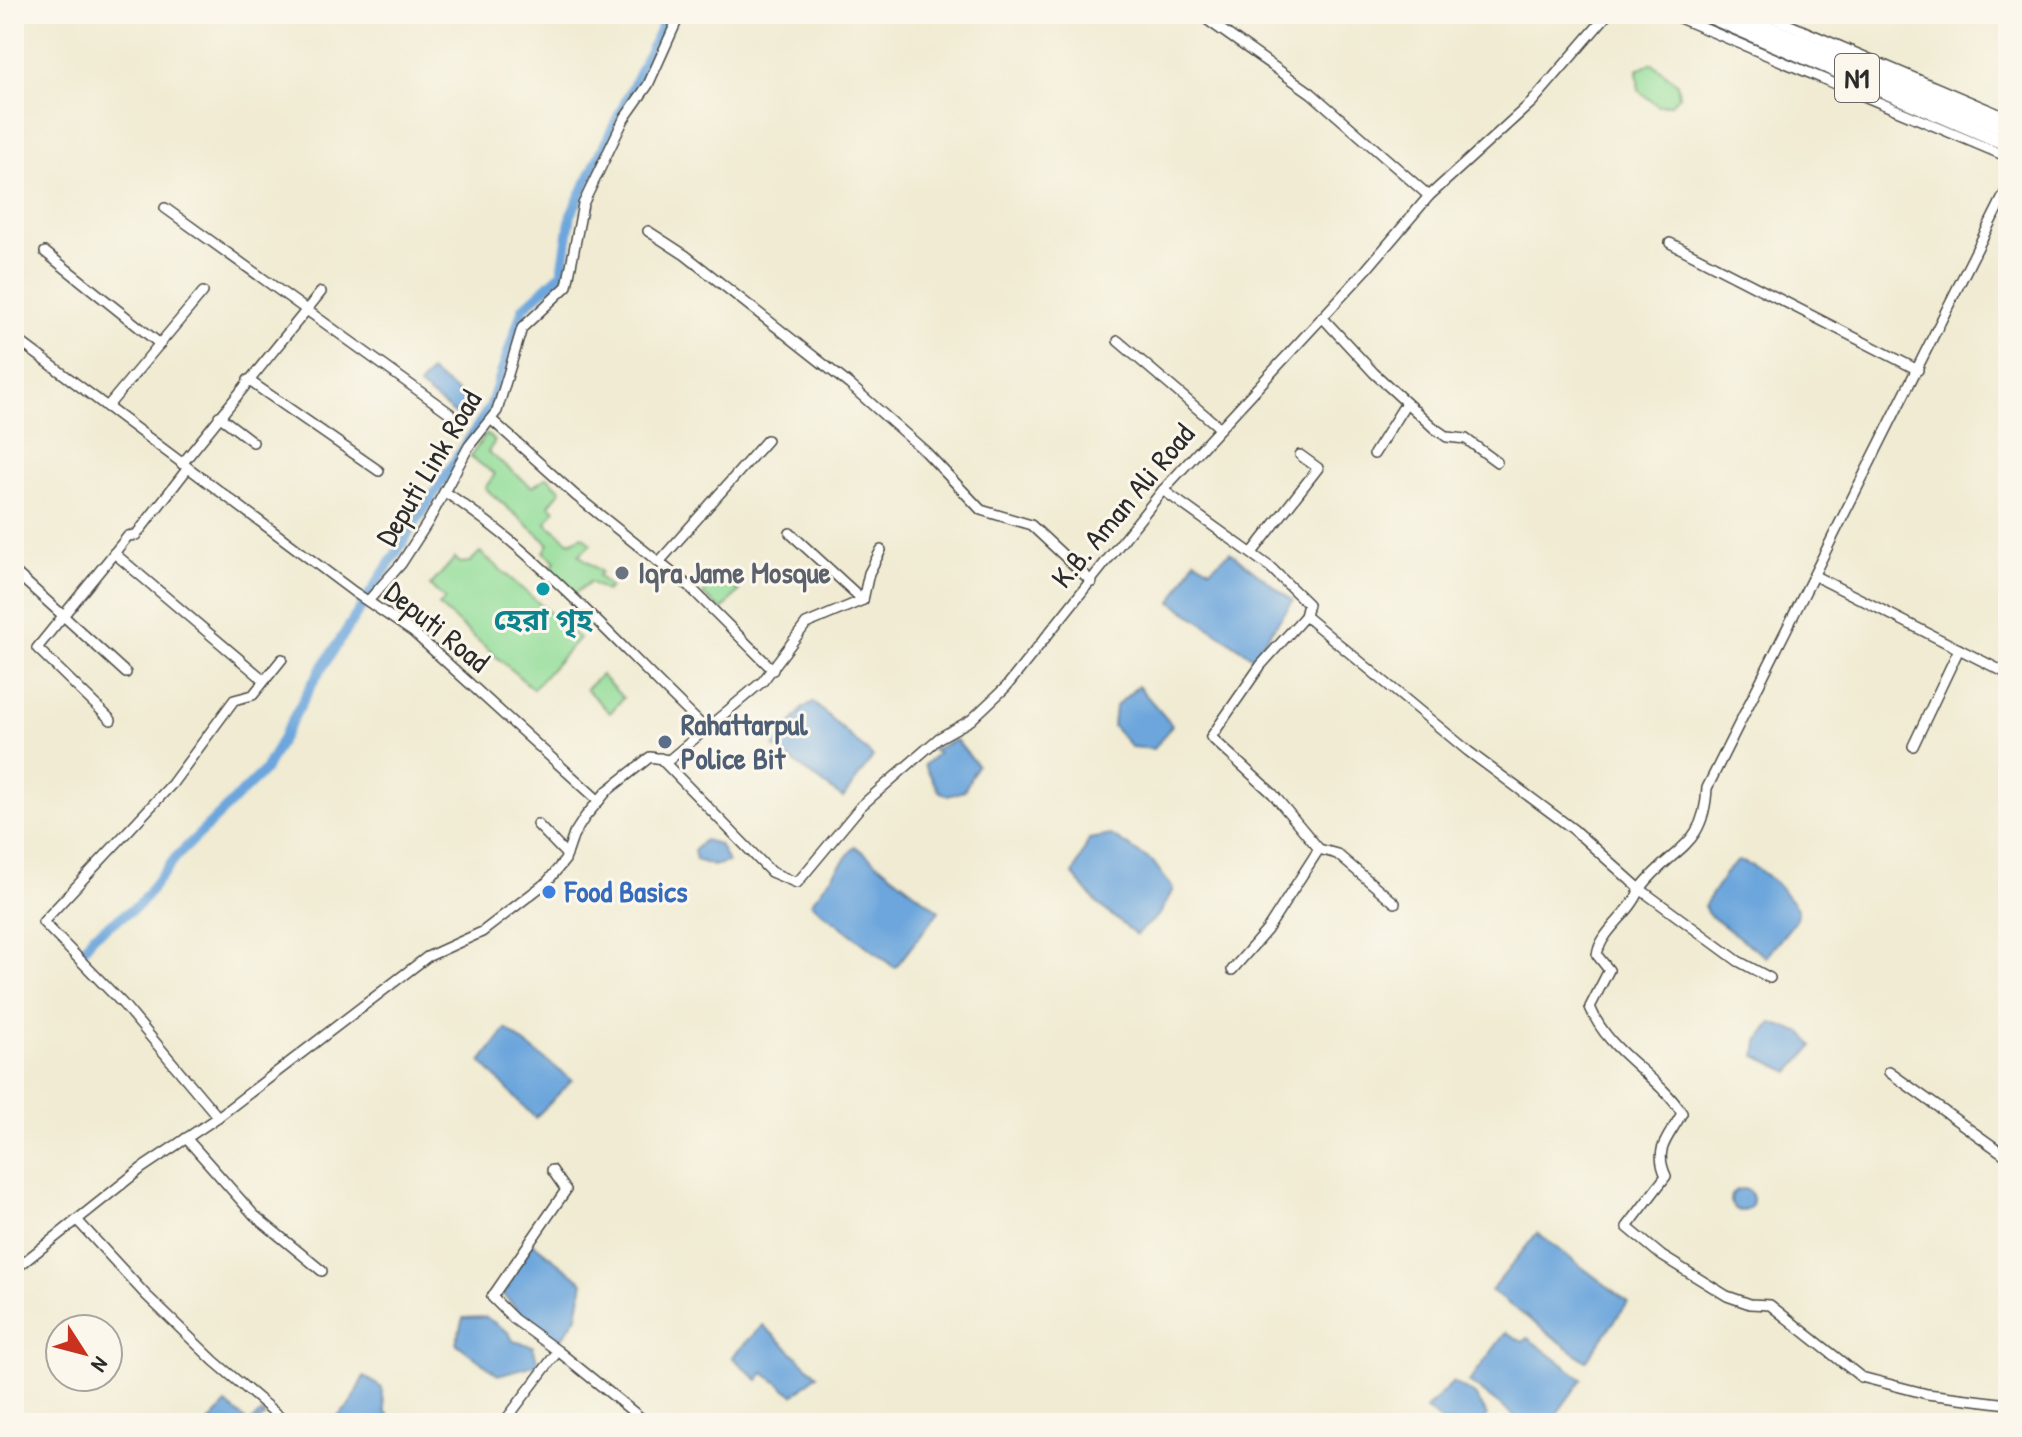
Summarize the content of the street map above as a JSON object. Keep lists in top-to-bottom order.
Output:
{
  "streets": {
    "highway": ["N1"],
    "street": ["Deputi Link Road", "K.B. Aman Ali Road", "Deputi Road"]
  },
  "crossings": [
    ["Deputi Link Road", "Deputi Road"]
  ],
  "places": [
    "Iqra Jame Mosque",
    "হেরা গৃহ",
    "Rahattarpul Police Bit",
    "Food Basics"
  ],
  "north": "bottom right"
}
